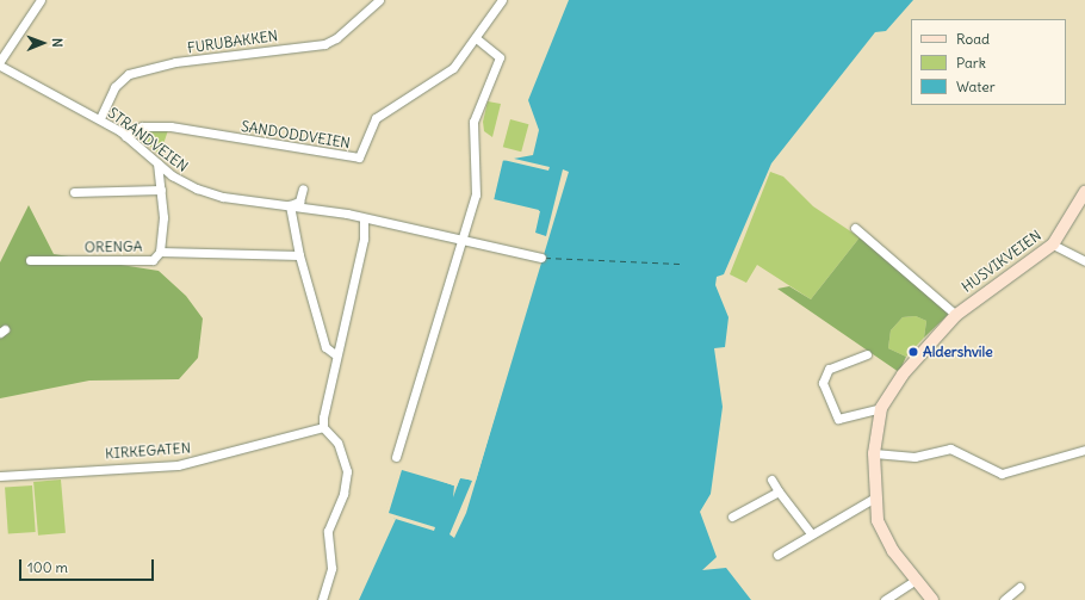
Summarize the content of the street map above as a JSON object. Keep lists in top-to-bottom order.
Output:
{
  "streets": {
    "main road": ["HUSVIKVEIEN"],
    "street": [
      "FURUBAKKEN",
      "SANDODDVEIEN",
      "STRANDVEIEN",
      "ORENGA",
      "KIRKEGATEN"
    ]
  },
  "crossings": [
    ["FURUBAKKEN", "STRANDVEIEN"],
    ["SANDODDVEIEN", "STRANDVEIEN"],
    ["STRANDVEIEN", "ORENGA"]
  ],
  "places": ["Aldershvile"],
  "legend": ["Road", "Park", "Water"],
  "scale_bar": "100 m",
  "north": "right"
}
